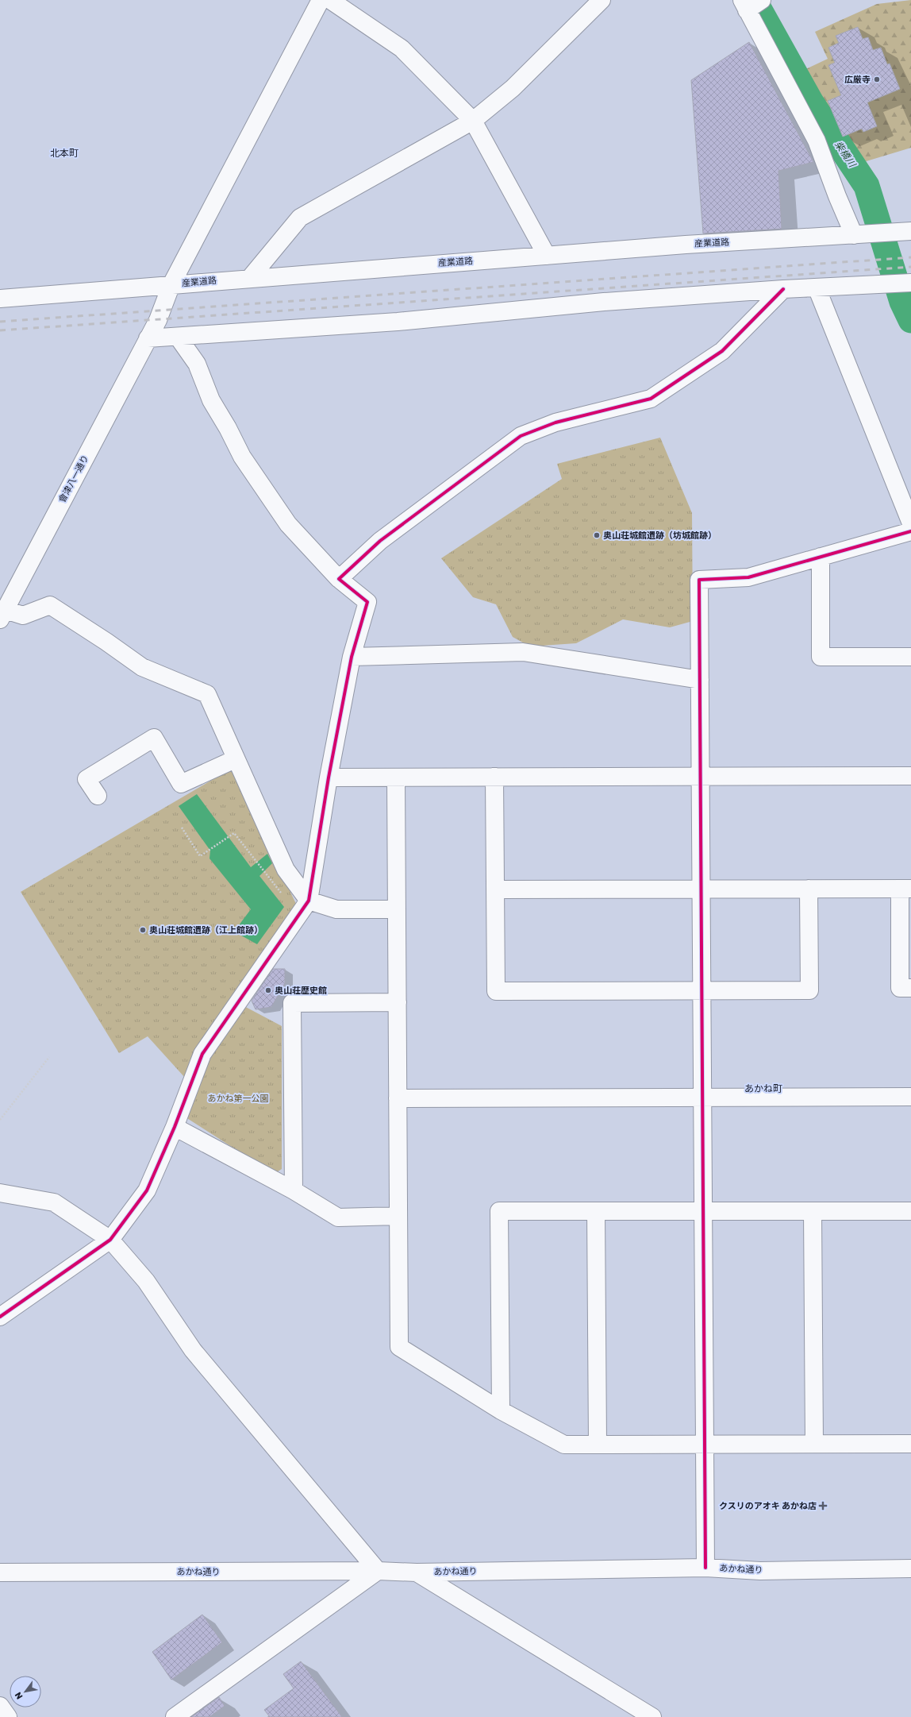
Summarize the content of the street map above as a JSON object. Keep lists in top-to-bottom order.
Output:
{
  "streets": {
    "street": ["産業道路", "會津八一通り", "あかね通り"]
  },
  "crossings": [
    ["産業道路", "會津八一通り"]
  ],
  "districts": ["北本町", "あかね町"],
  "water": ["柴橋川"],
  "parks": ["あかね第一公園"],
  "places": {
    "other": [
      "広厳寺",
      "奥山荘城館遺跡（坊城館跡）",
      "奥山荘城館遺跡（江上館跡）",
      "奥山荘歴史館"
    ],
    "health": ["クスリのアオキ あかね店"]
  },
  "north": "bottom left"
}
